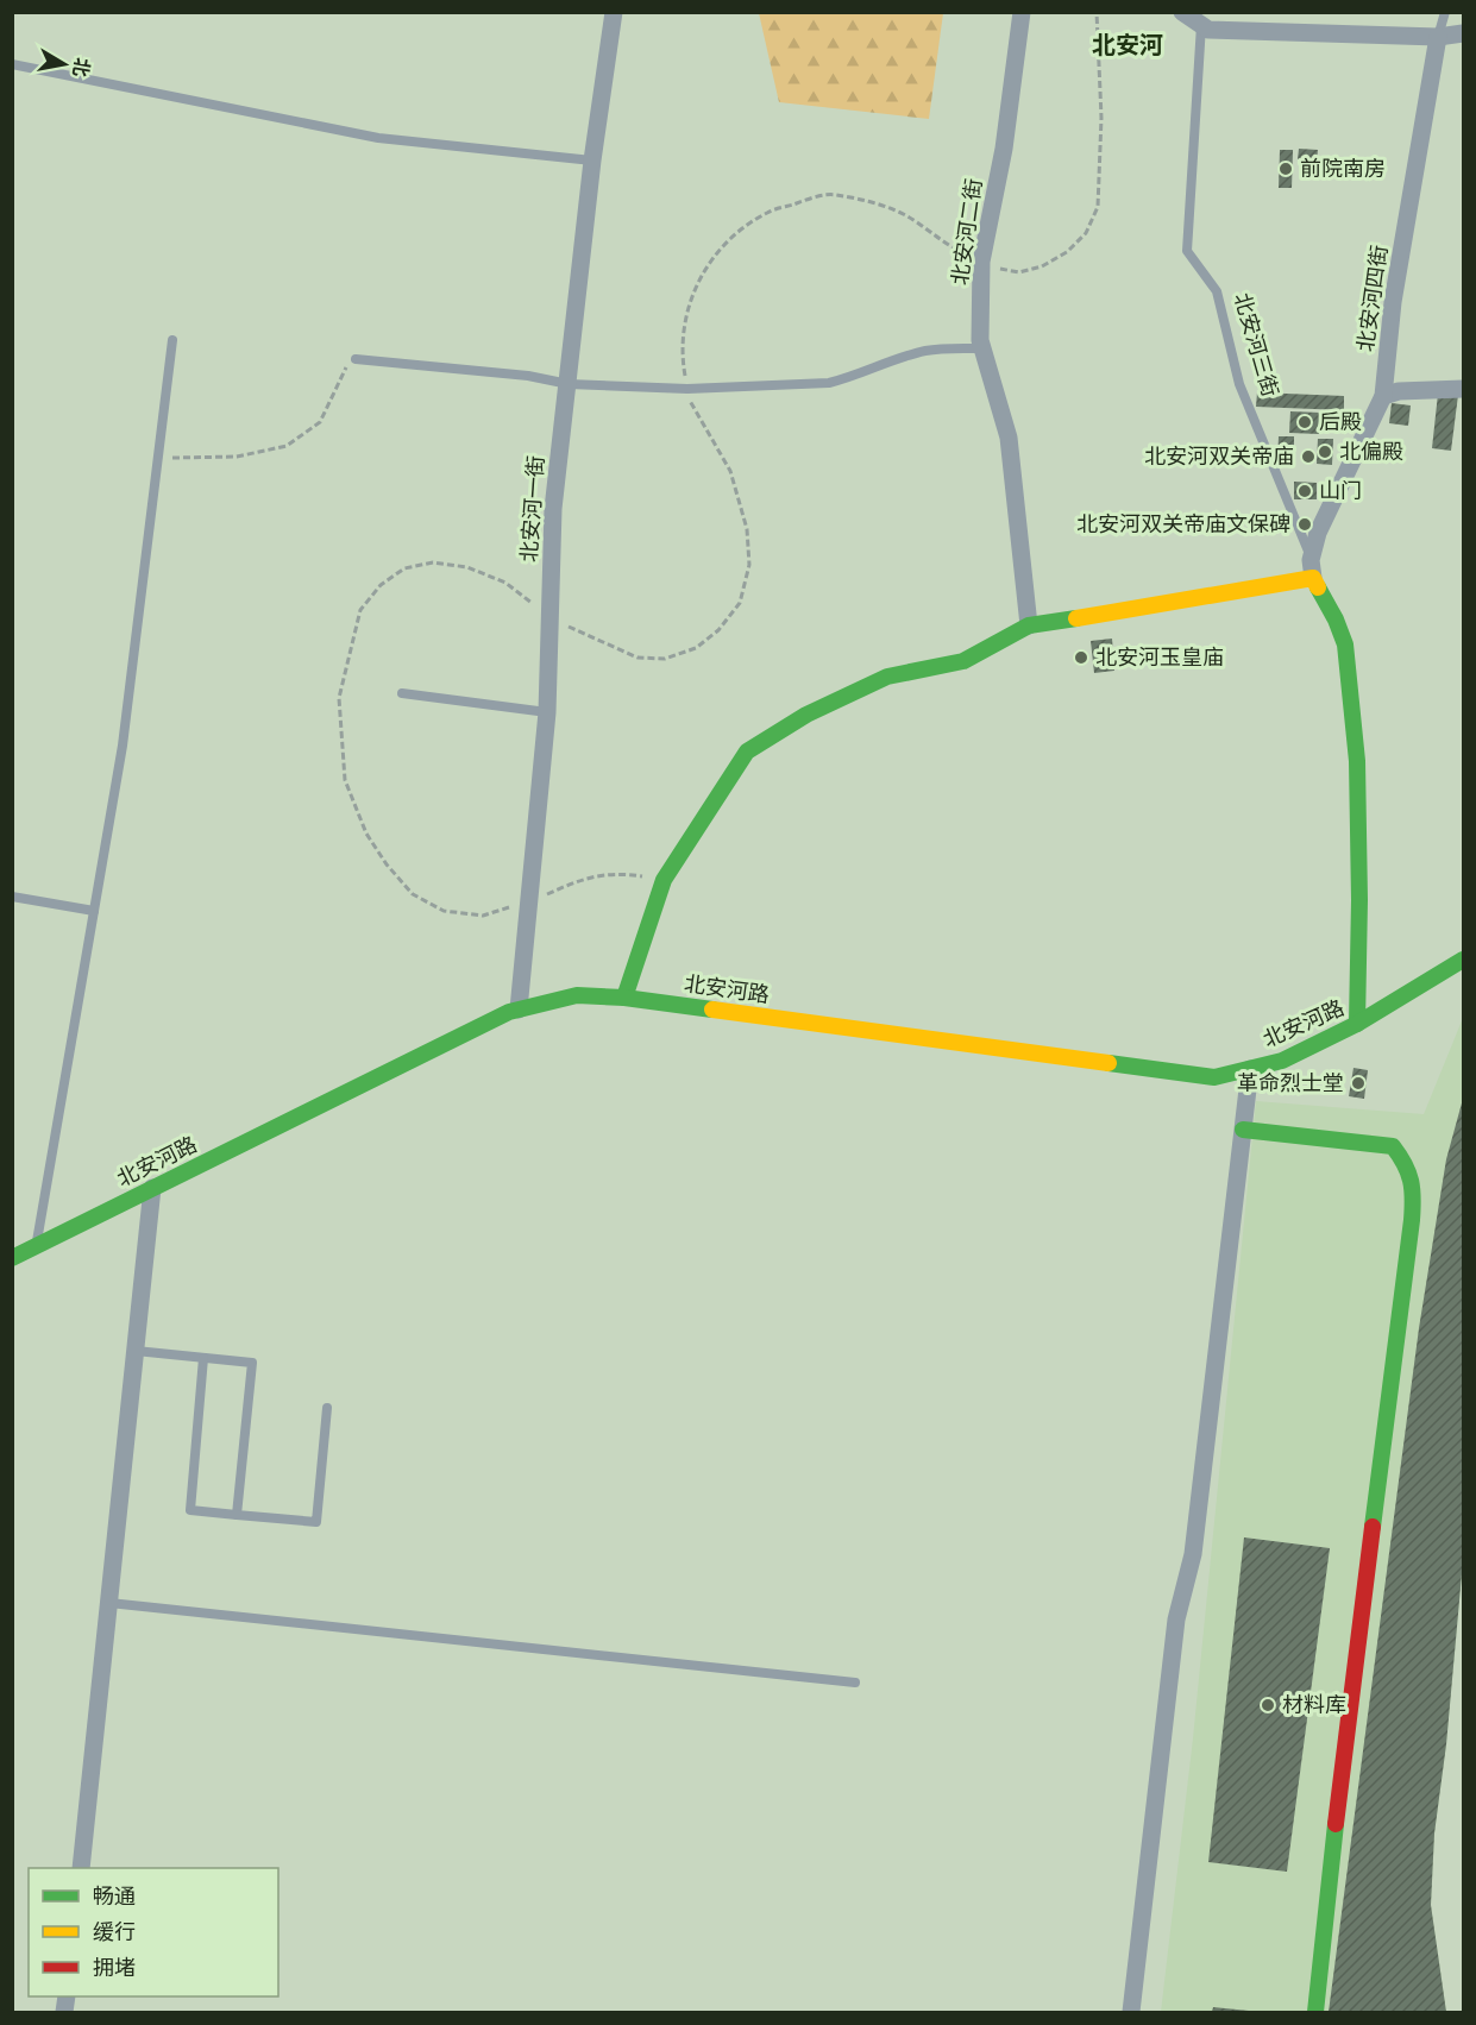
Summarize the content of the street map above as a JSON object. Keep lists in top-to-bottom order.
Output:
{
  "streets": {
    "street": [
      "北安河二街",
      "北安河四街",
      "北安河一街",
      "北安河路"
    ],
    "lane": ["北安河三街"]
  },
  "crossings": [
    ["北安河四街", "北安河三街"],
    ["北安河一街", "北安河路"]
  ],
  "districts": ["北安河"],
  "places": [
    "前院南房",
    "后殿",
    "北偏殿",
    "北安河双关帝庙",
    "山门",
    "北安河双关帝庙文保碑",
    "北安河玉皇庙",
    "革命烈士堂",
    "材料库"
  ],
  "legend": ["畅通", "缓行", "拥堵"],
  "north": "right"
}
